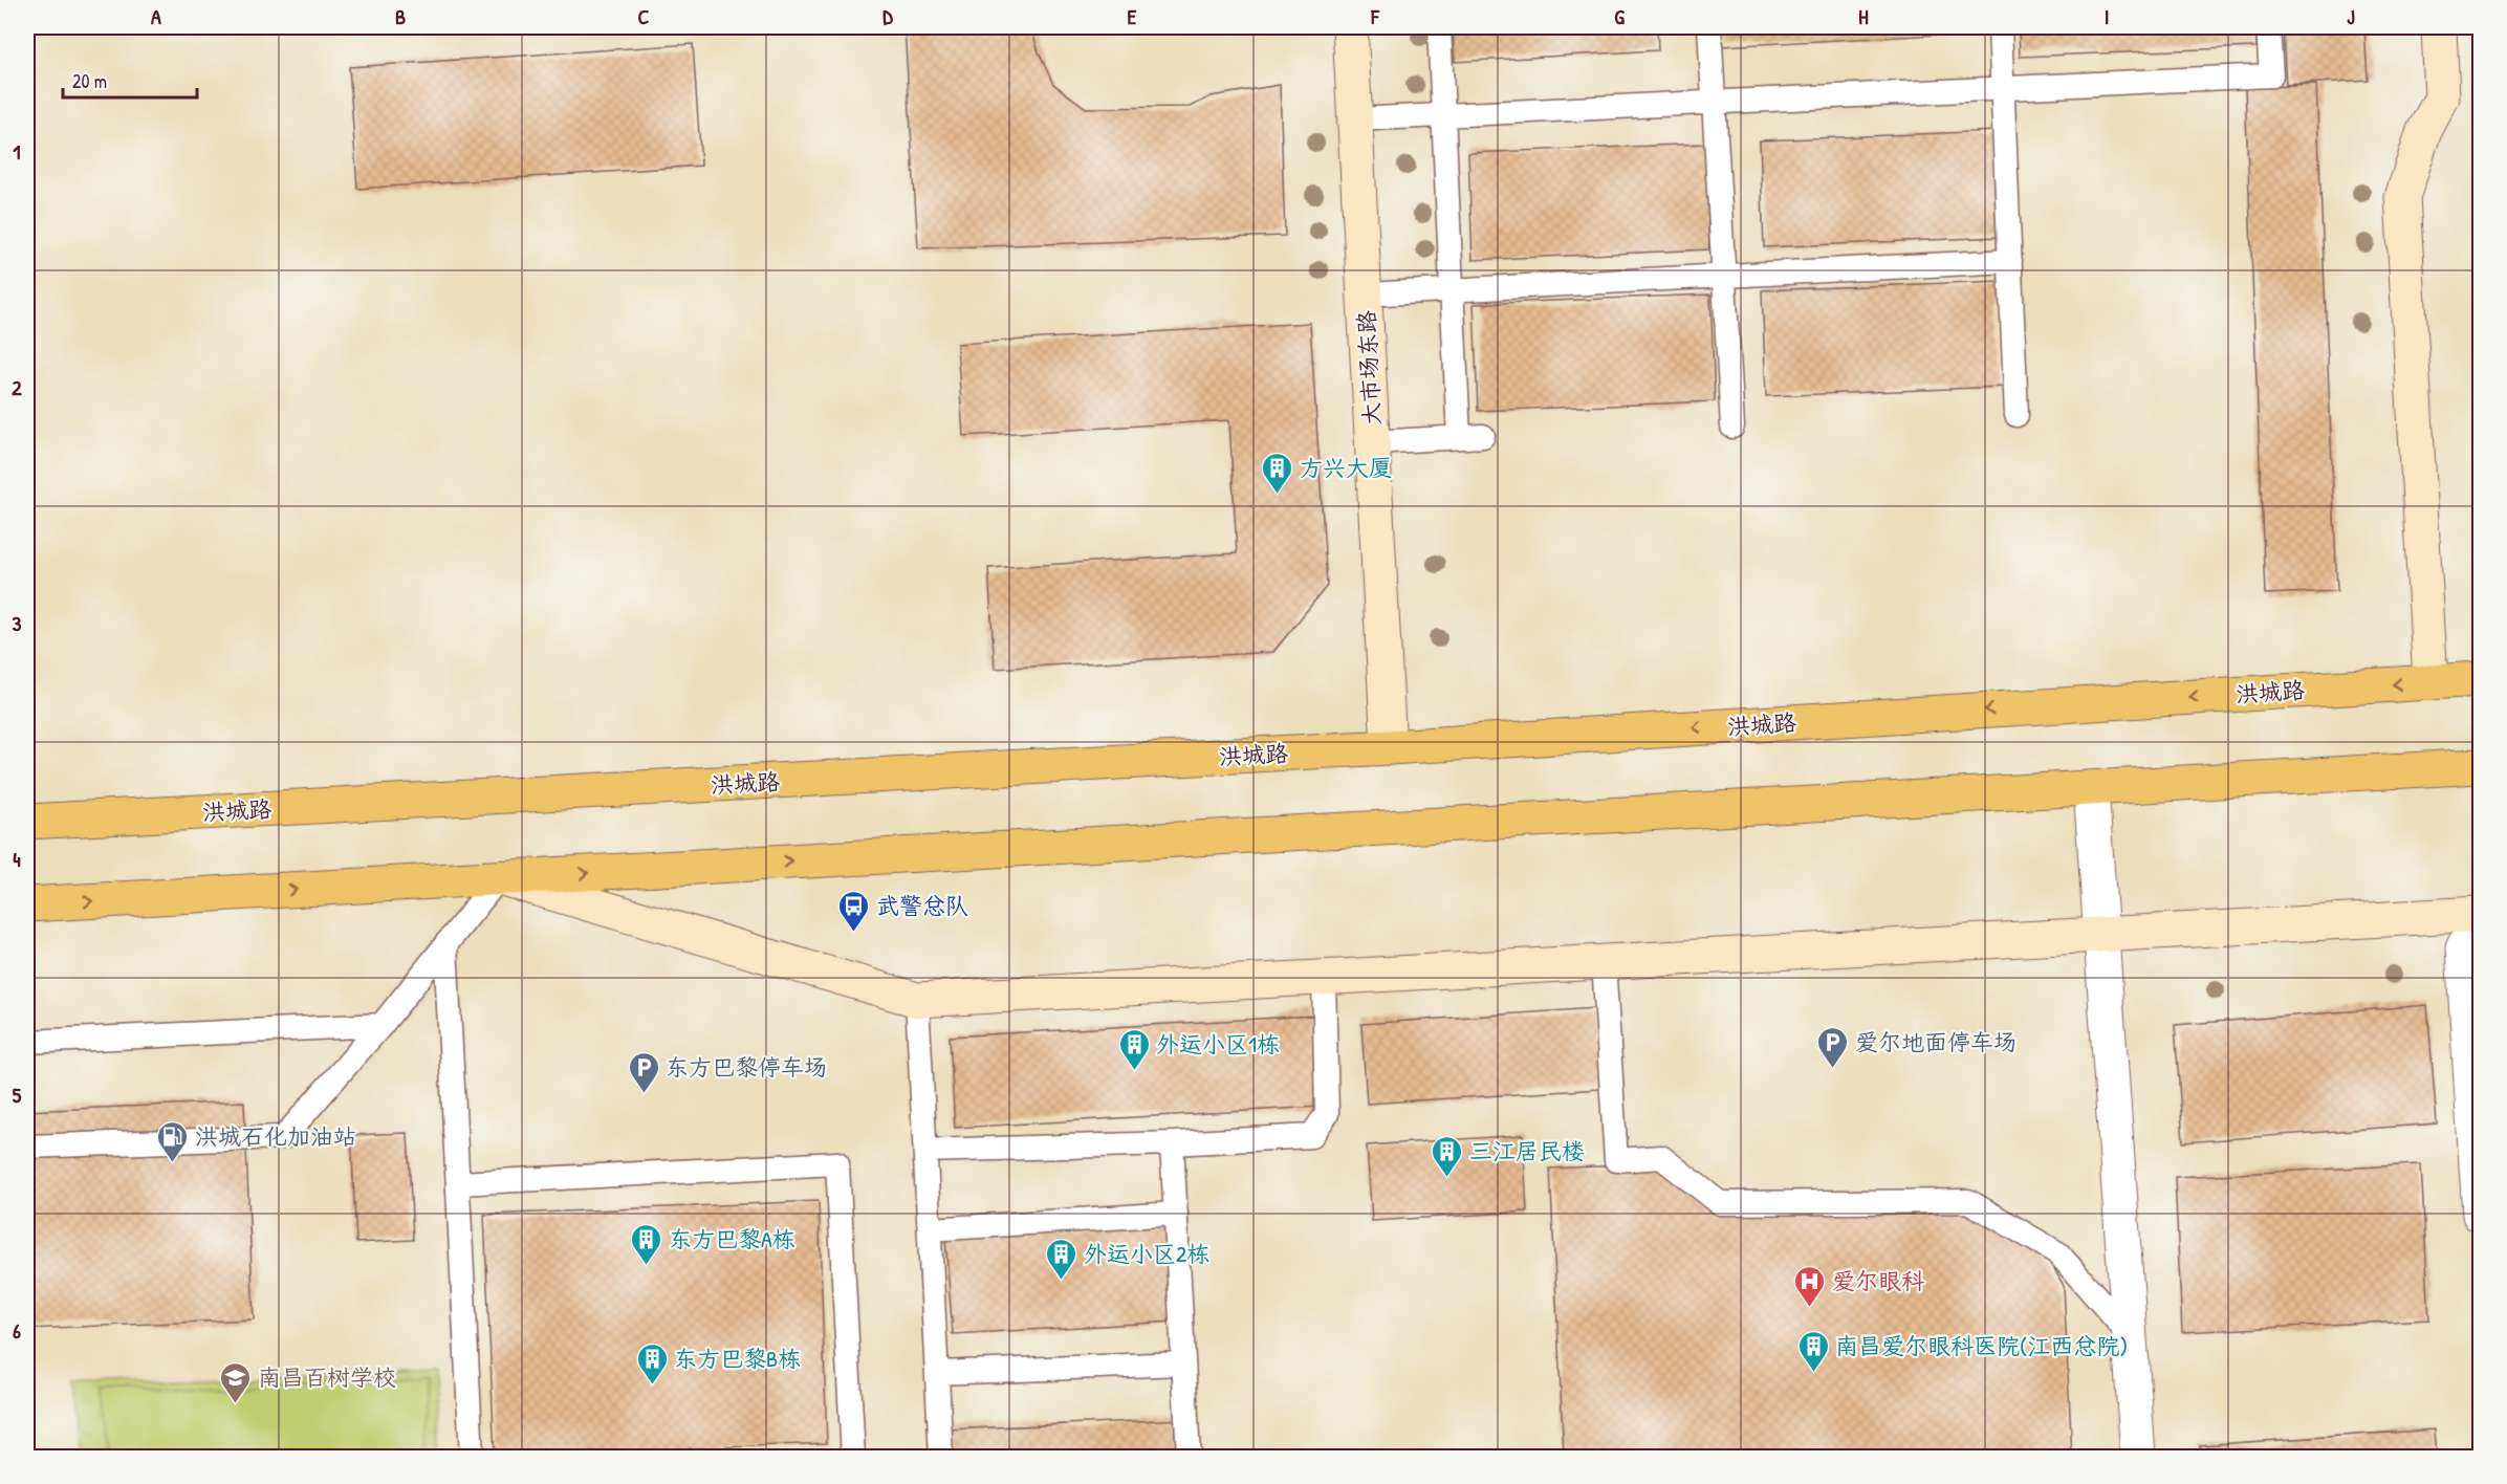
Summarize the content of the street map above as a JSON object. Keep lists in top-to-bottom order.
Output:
{
  "streets": {
    "highway": ["洪城路"],
    "main road": ["大市场东路"]
  },
  "crossings": [
    ["大市场东路", "洪城路"]
  ],
  "places": {
    "building": [
      "方兴大厦",
      "外运小区1栋",
      "三江居民楼",
      "东方巴黎A栋",
      "外运小区2栋",
      "南昌爱尔眼科医院(江西总院)",
      "东方巴黎B栋"
    ],
    "bus stop": ["武警总队"],
    "parking": ["爱尔地面停车场", "东方巴黎停车场"],
    "fuel station": ["洪城石化加油站"],
    "hospital": ["爱尔眼科"],
    "school or university": ["南昌百树学校"]
  },
  "scale_bar": "20 m",
  "grid": {
    "columns": [
      "A",
      "B",
      "C",
      "D",
      "E",
      "F",
      "G",
      "H",
      "I",
      "J"
    ],
    "rows": [
      "1",
      "2",
      "3",
      "4",
      "5",
      "6"
    ]
  }
}
